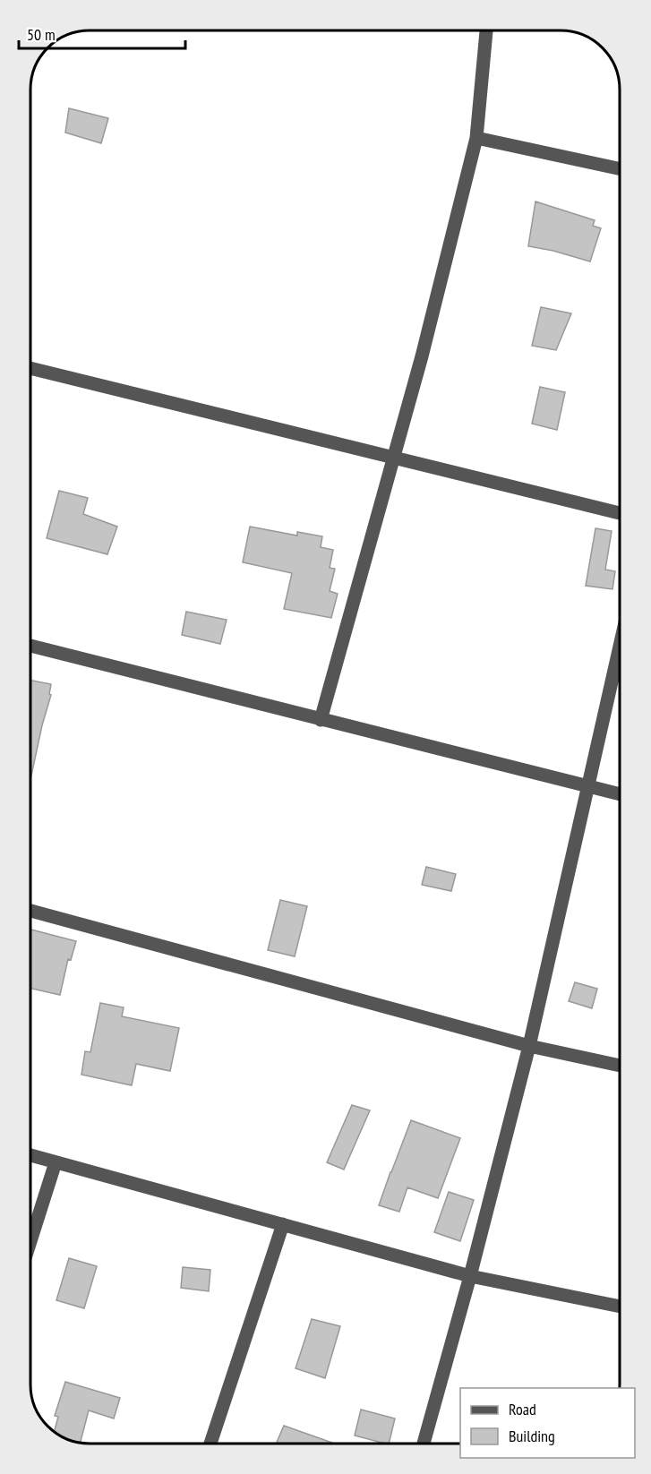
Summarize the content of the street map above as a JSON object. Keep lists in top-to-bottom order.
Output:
{
  "legend": ["Road", "Building"],
  "scale_bar": "50 m"
}
